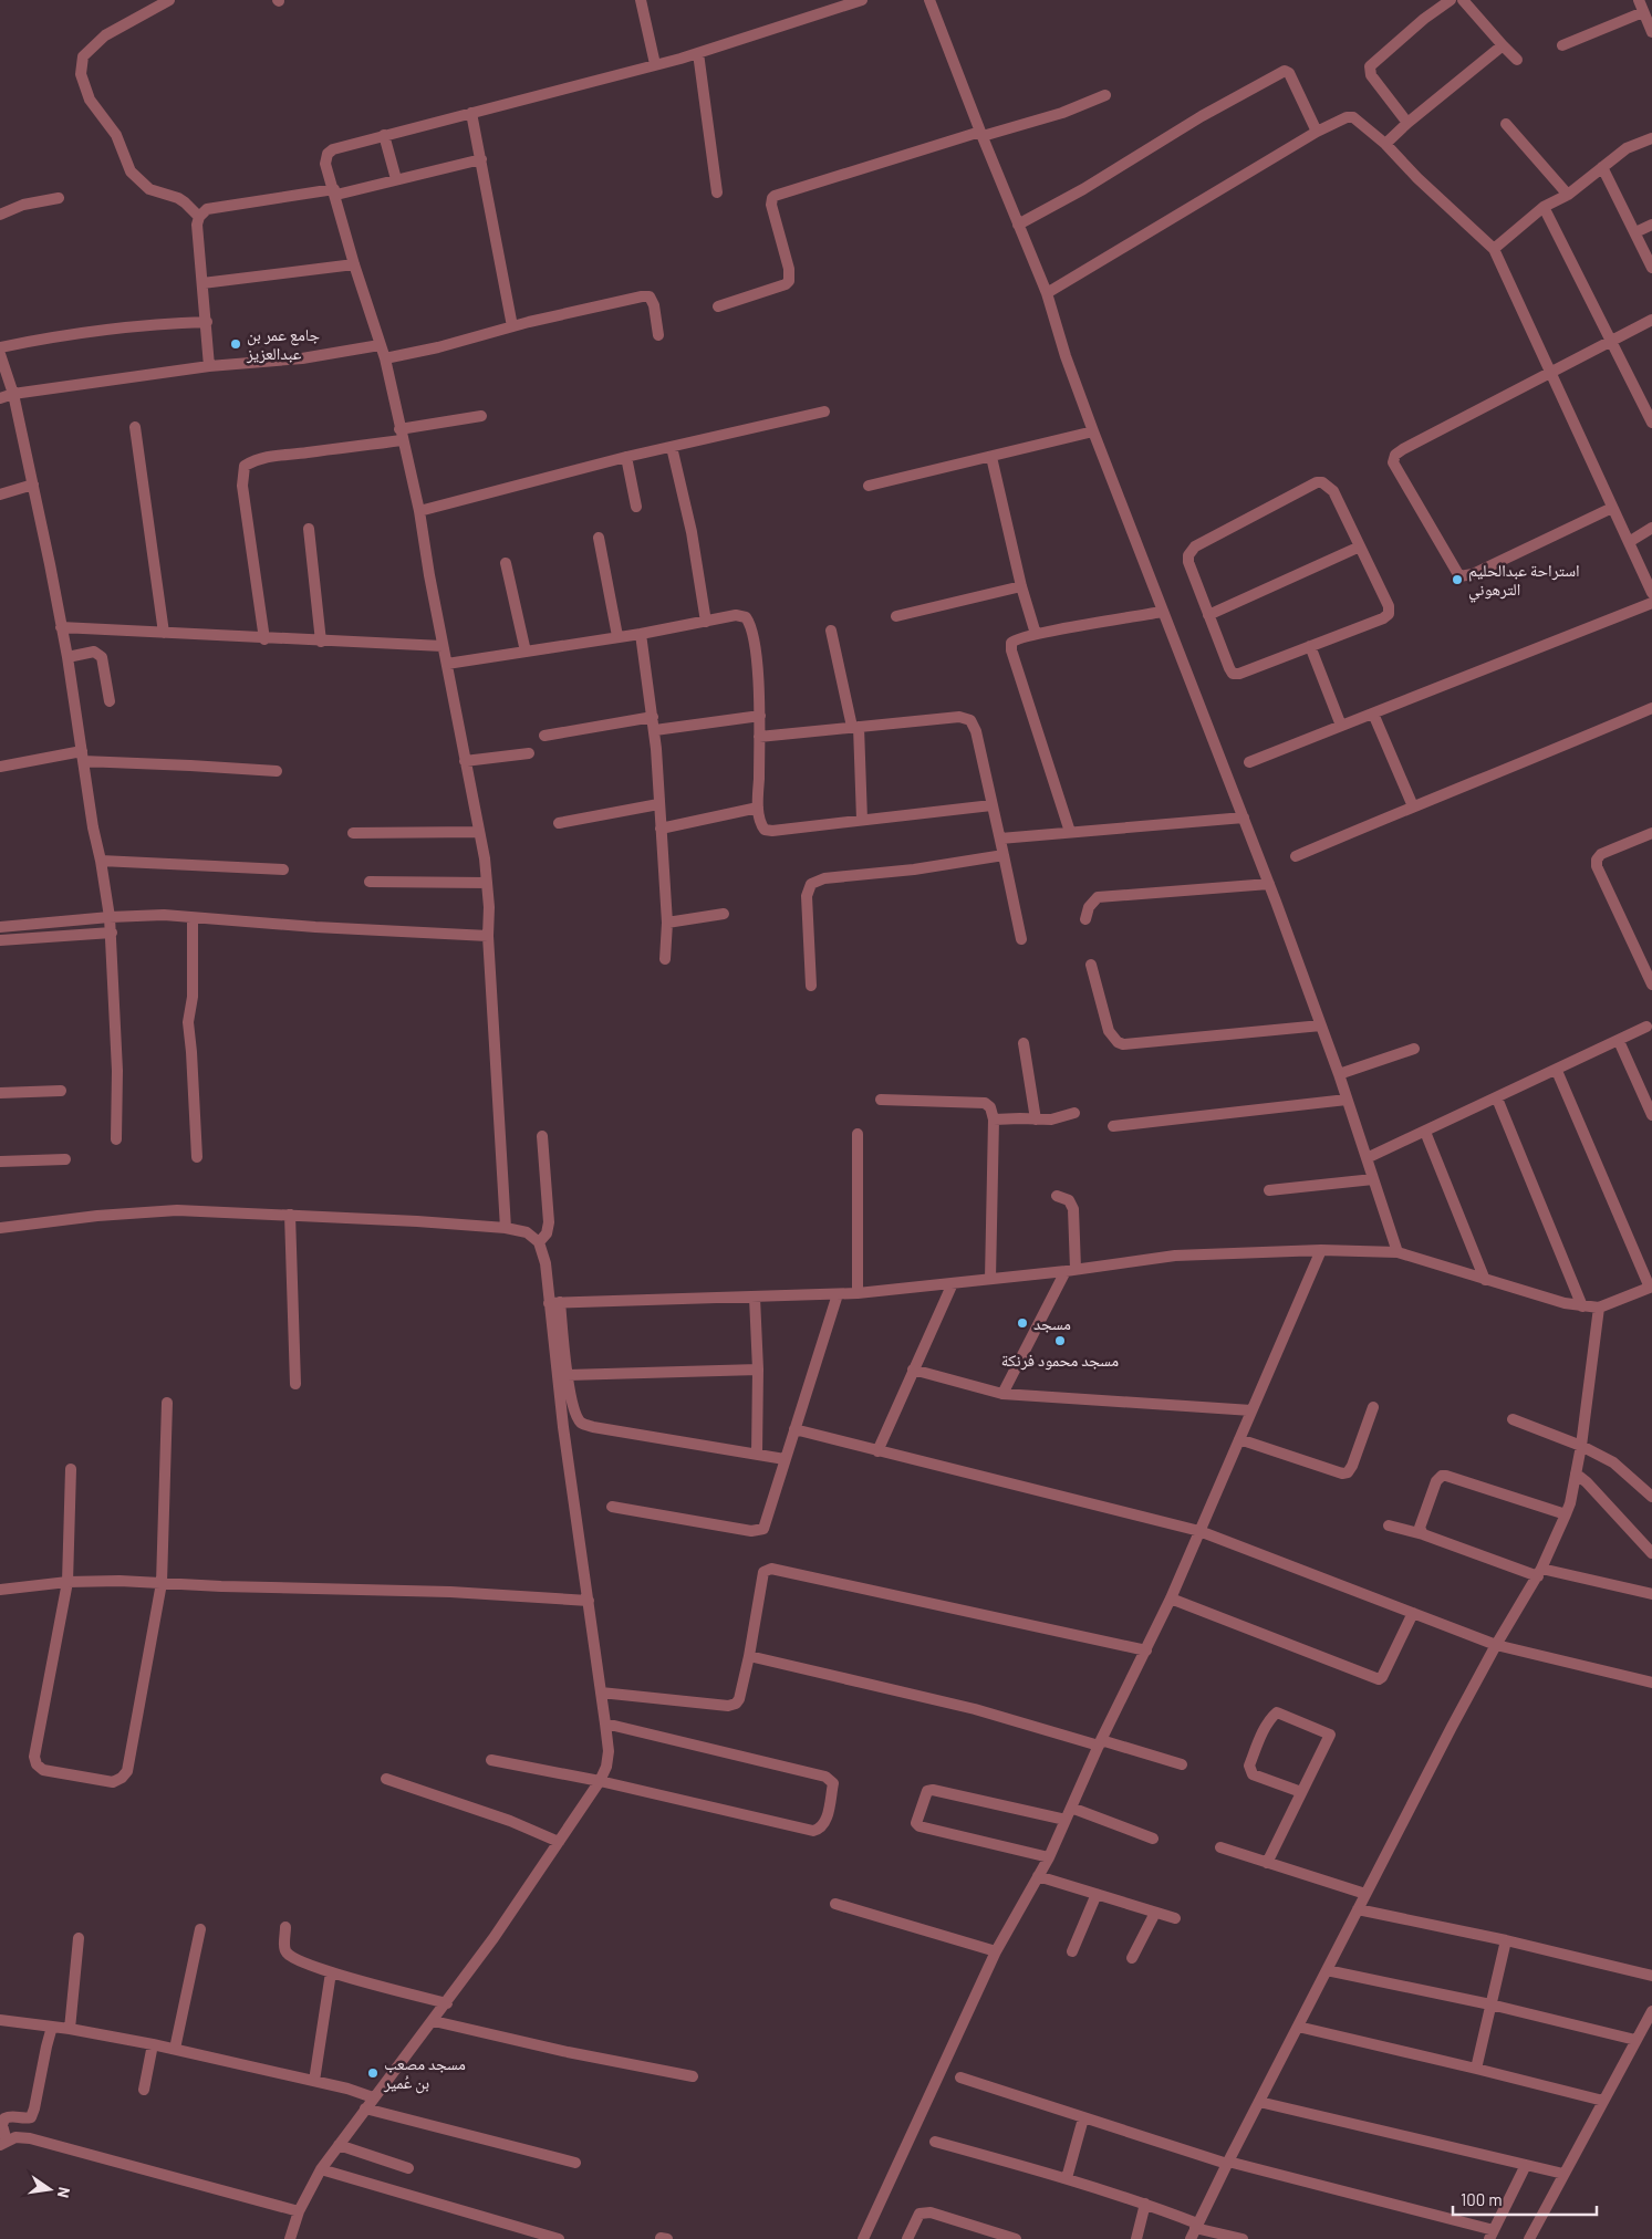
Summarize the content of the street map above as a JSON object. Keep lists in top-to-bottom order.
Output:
{
  "places": [
    "جامع عمر بن عبدالعزيز",
    "استراحة عبدالحليم الترهوني",
    "مسجد",
    "مسجد محمود فرنكة",
    "مسجد مصعب بن عُمير"
  ],
  "scale_bar": "100 m",
  "north": "right"
}
